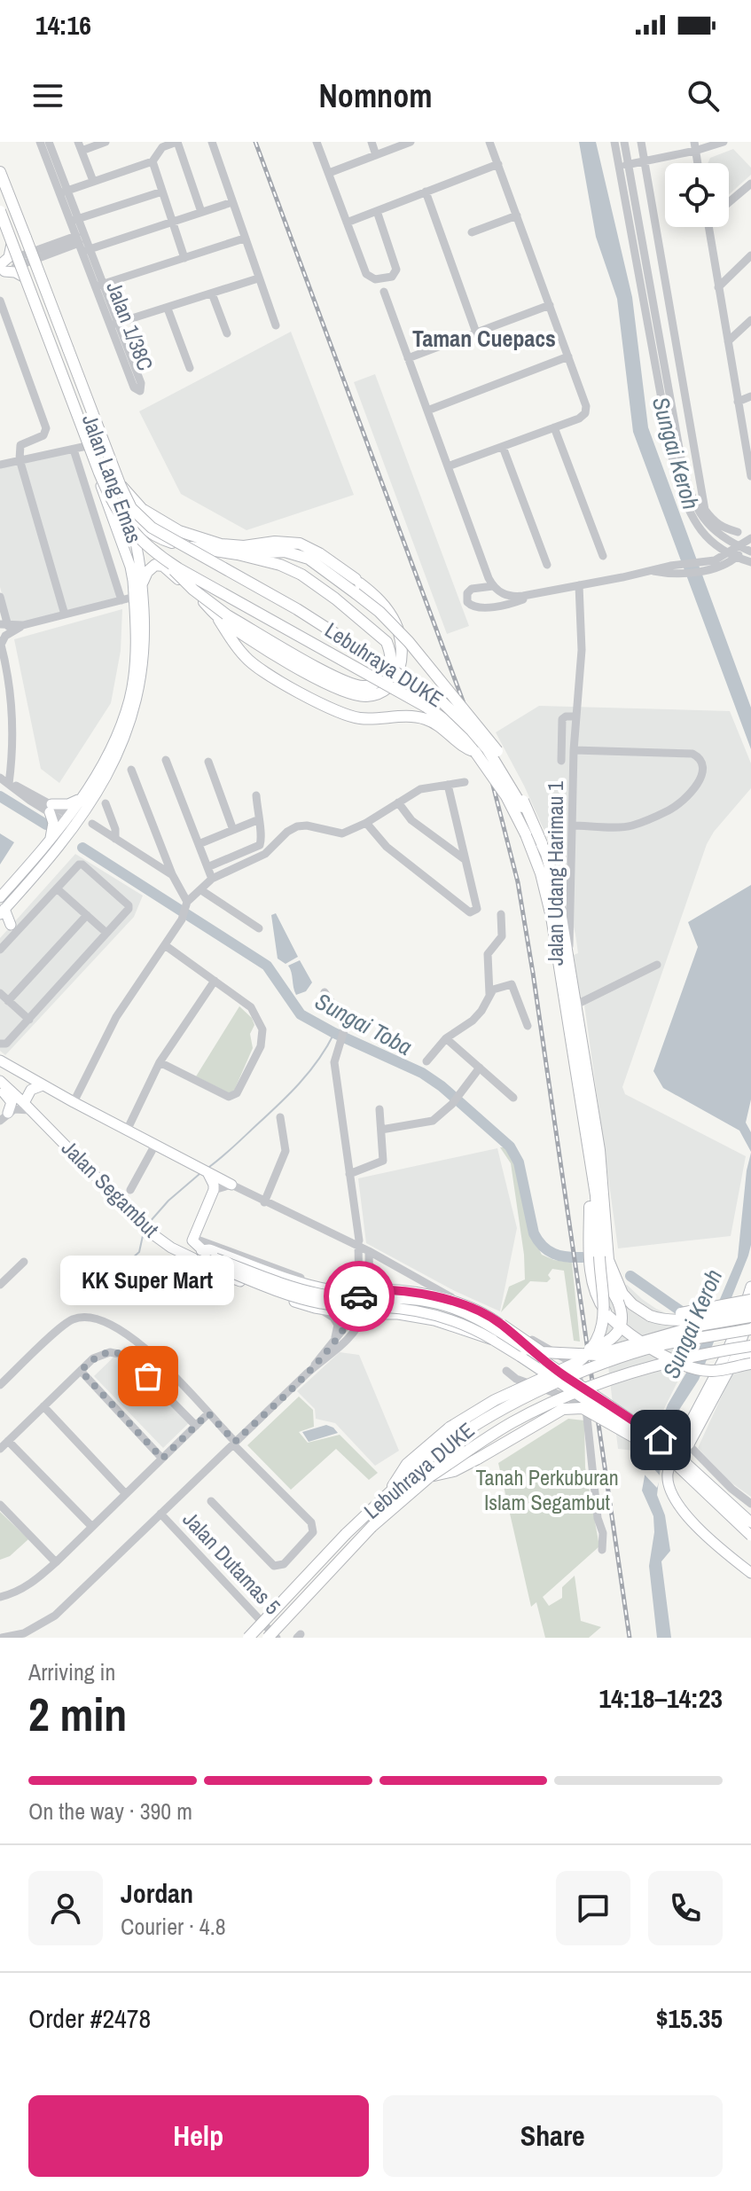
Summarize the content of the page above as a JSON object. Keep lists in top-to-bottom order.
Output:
{
  "streets": {
    "highway": ["Lebuhraya DUKE"],
    "main road": ["Jalan Lang Emas", "Jalan Segambut"],
    "street": ["Jalan 1/38C", "Jalan Udang Harimau 1", "Jalan Dutamas 5"]
  },
  "crossings": [
    ["Jalan Lang Emas", "Lebuhraya DUKE"]
  ],
  "districts": ["Taman Cuepacs"],
  "water": ["Sungai Keroh", "Sungai Toba"],
  "parks": ["Tanah Perkuburan Islam Segambut"],
  "places": ["KK Super Mart"],
  "page": {
    "status": "14:16",
    "header": "Nomnom",
    "bubble": "KK Super Mart",
    "heading": ["2 min", "Arriving in", "14:18–14:23"],
    "panel": [
      "Jordan",
      "Courier · 4.8",
      "Order #2478",
      "$15.35"
    ],
    "bar": "On the way · 390 m",
    "buttons": ["Help", "Share"]
  }
}
